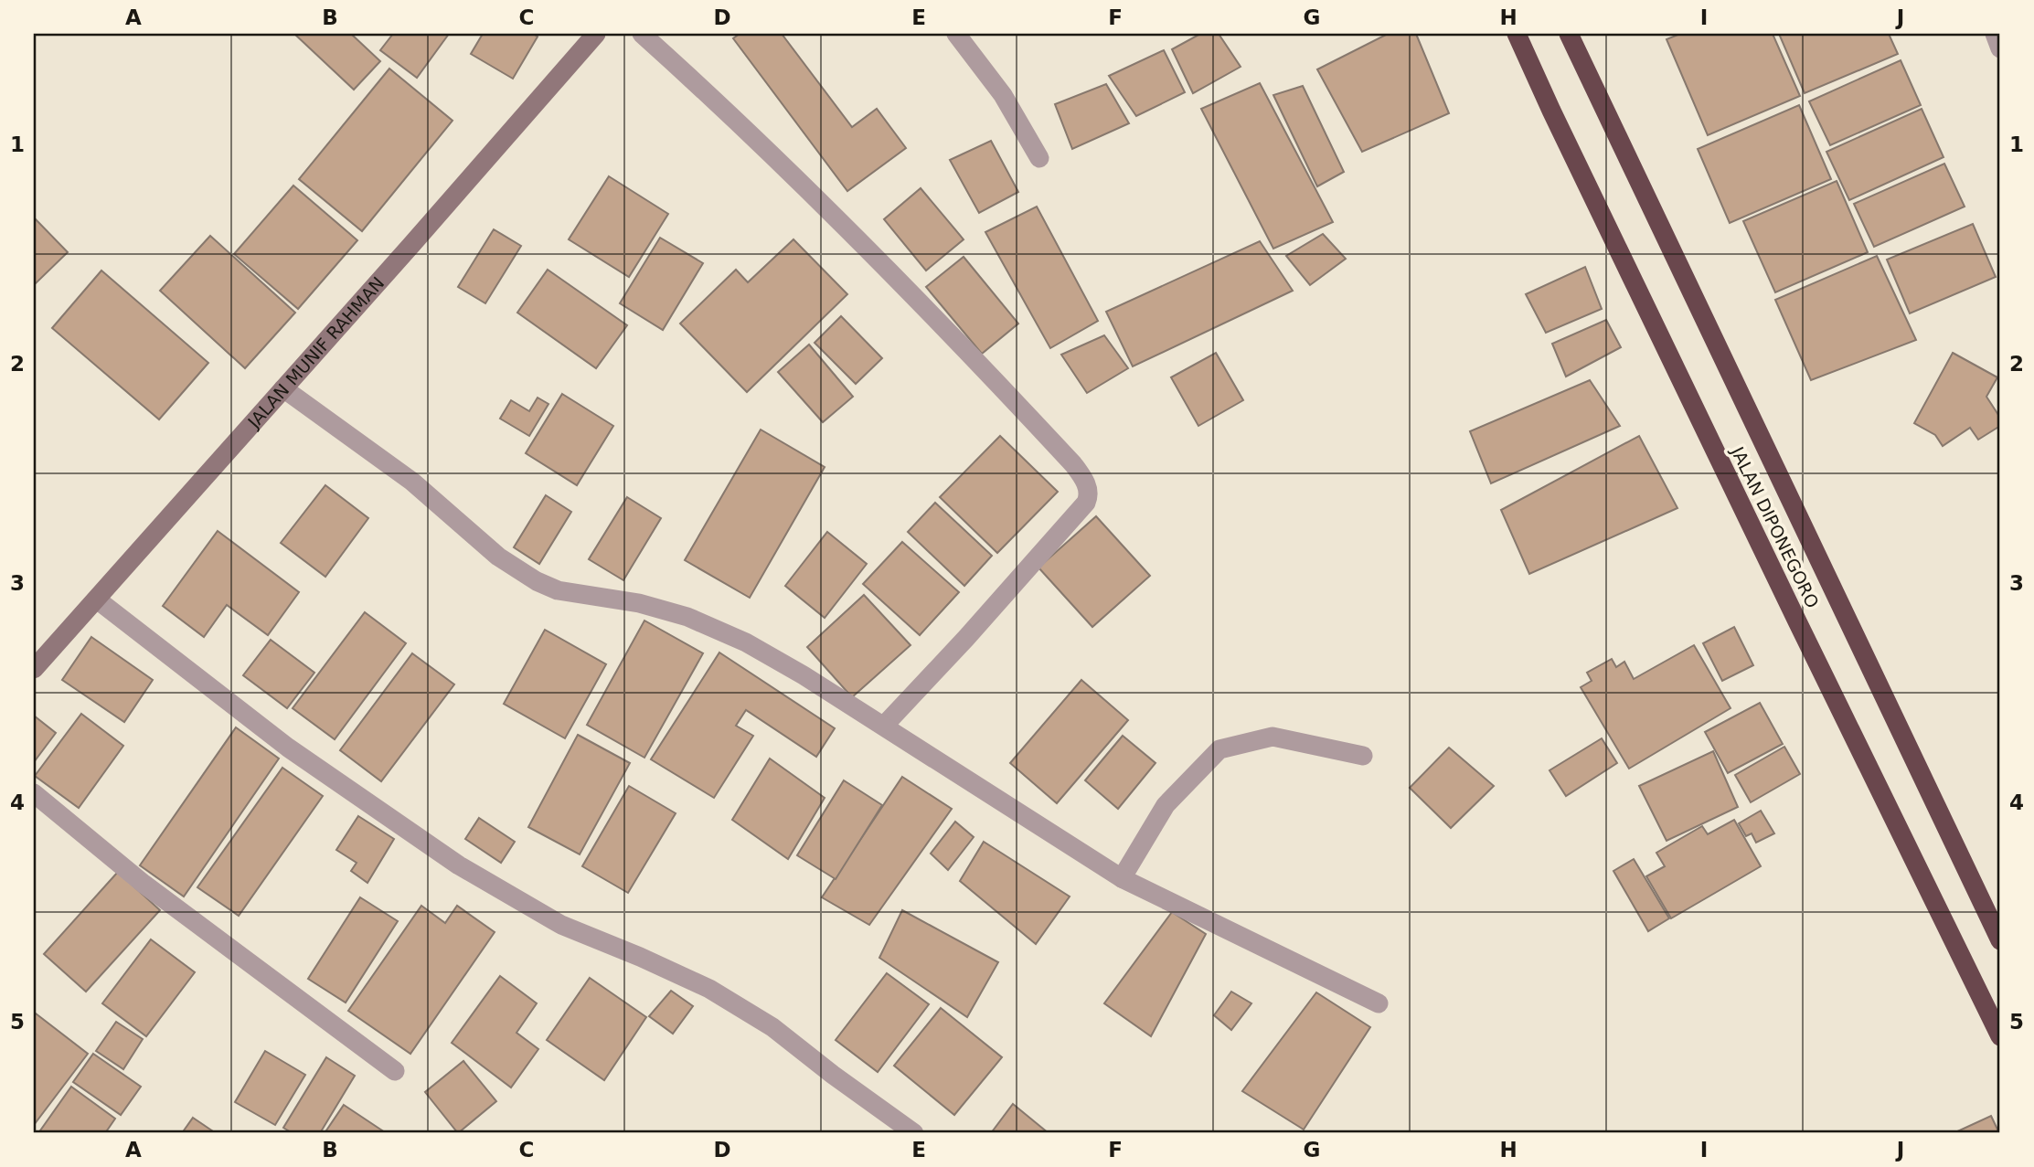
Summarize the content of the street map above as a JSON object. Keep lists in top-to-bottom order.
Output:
{
  "streets": {
    "highway": ["JALAN DIPONEGORO"],
    "street": ["JALAN MUNIF RAHMAN"]
  },
  "grid": {
    "columns": [
      "A",
      "B",
      "C",
      "D",
      "E",
      "F",
      "G",
      "H",
      "I",
      "J"
    ],
    "rows": [
      "1",
      "2",
      "3",
      "4",
      "5"
    ]
  }
}
